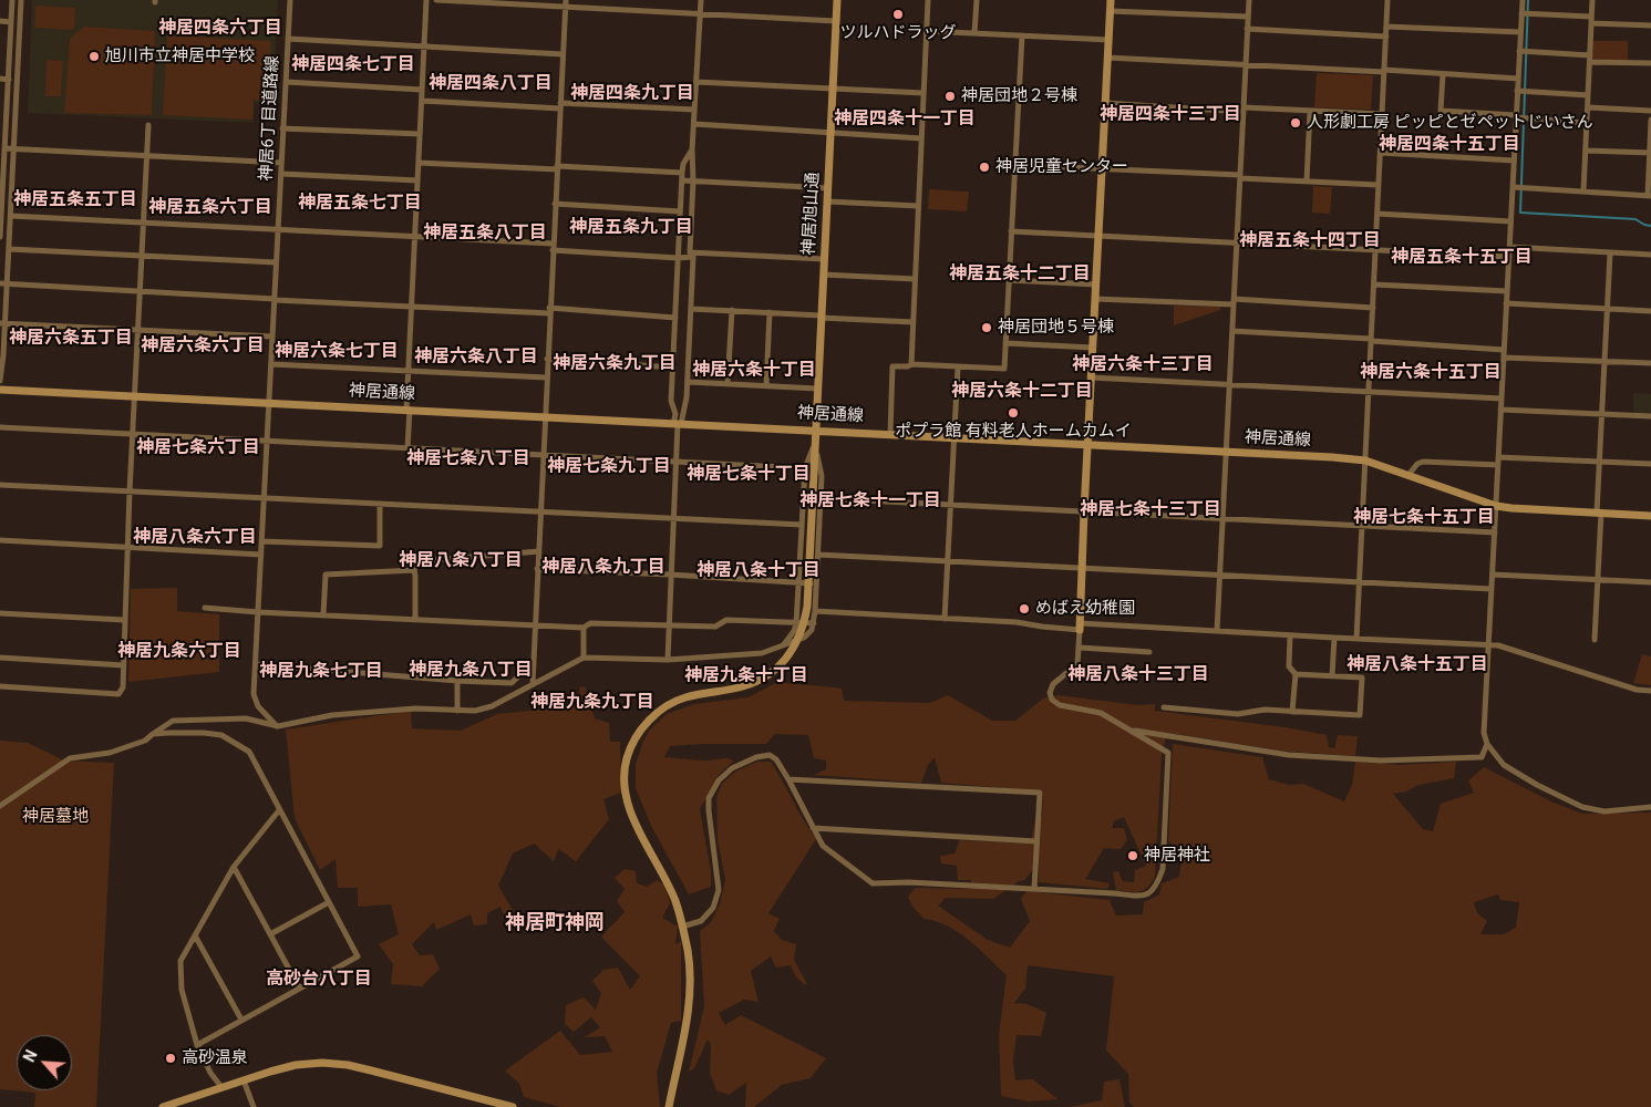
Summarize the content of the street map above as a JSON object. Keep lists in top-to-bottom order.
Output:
{
  "streets": {
    "street": ["神居6丁目道路線", "神居旭山通", "神居通線"]
  },
  "crossings": [
    ["神居6丁目道路線", "神居通線"],
    ["神居旭山通", "神居通線"]
  ],
  "districts": [
    "神居四条六丁目",
    "神居四条七丁目",
    "神居四条八丁目",
    "神居四条九丁目",
    "神居四条十三丁目",
    "神居四条十一丁目",
    "神居四条十五丁目",
    "神居五条五丁目",
    "神居五条七丁目",
    "神居五条六丁目",
    "神居五条九丁目",
    "神居五条八丁目",
    "神居五条十四丁目",
    "神居五条十五丁目",
    "神居五条十二丁目",
    "神居六条五丁目",
    "神居六条六丁目",
    "神居六条七丁目",
    "神居六条八丁目",
    "神居六条九丁目",
    "神居六条十三丁目",
    "神居六条十丁目",
    "神居六条十五丁目",
    "神居六条十二丁目",
    "神居七条六丁目",
    "神居七条八丁目",
    "神居七条九丁目",
    "神居七条十丁目",
    "神居七条十一丁目",
    "神居七条十三丁目",
    "神居七条十五丁目",
    "神居八条六丁目",
    "神居八条八丁目",
    "神居八条九丁目",
    "神居八条十丁目",
    "神居九条六丁目",
    "神居八条十五丁目",
    "神居九条八丁目",
    "神居九条七丁目",
    "神居八条十三丁目",
    "神居九条十丁目",
    "神居九条九丁目",
    "神居町神岡",
    "高砂台八丁目"
  ],
  "parks": ["神居墓地"],
  "places": [
    "ツルハドラッグ",
    "旭川市立神居中学校",
    "神居団地２号棟",
    "人形劇工房 ピッピとゼペットじいさん",
    "神居児童センター",
    "神居団地５号棟",
    "ポプラ館 有料老人ホームカムイ",
    "めばえ幼稚園",
    "神居神社",
    "高砂温泉"
  ],
  "north": "top left"
}
